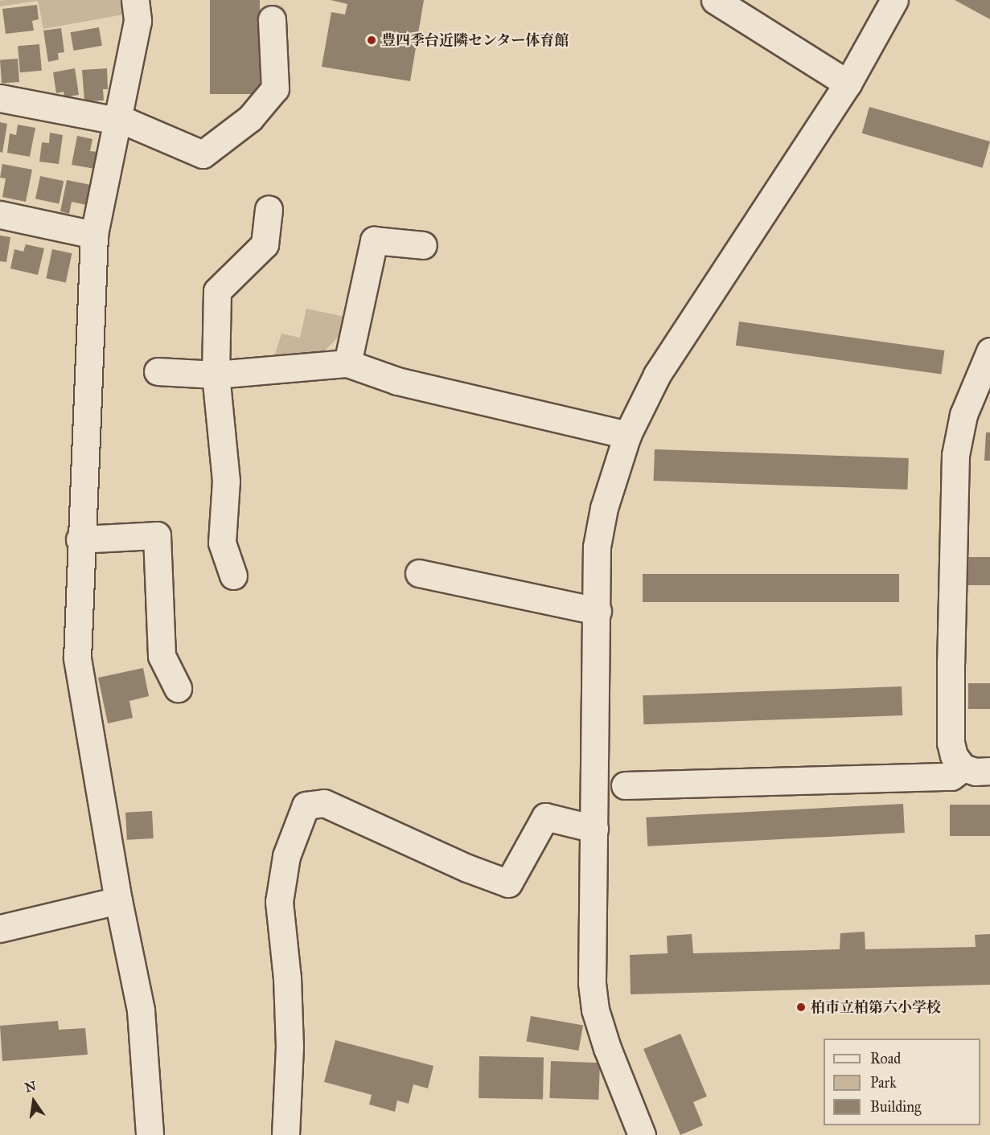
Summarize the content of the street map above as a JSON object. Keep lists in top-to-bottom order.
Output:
{
  "places": ["豊四季台近隣センター体育館", "柏市立柏第六小学校"],
  "legend": ["Road", "Park", "Building"],
  "north": "top"
}
